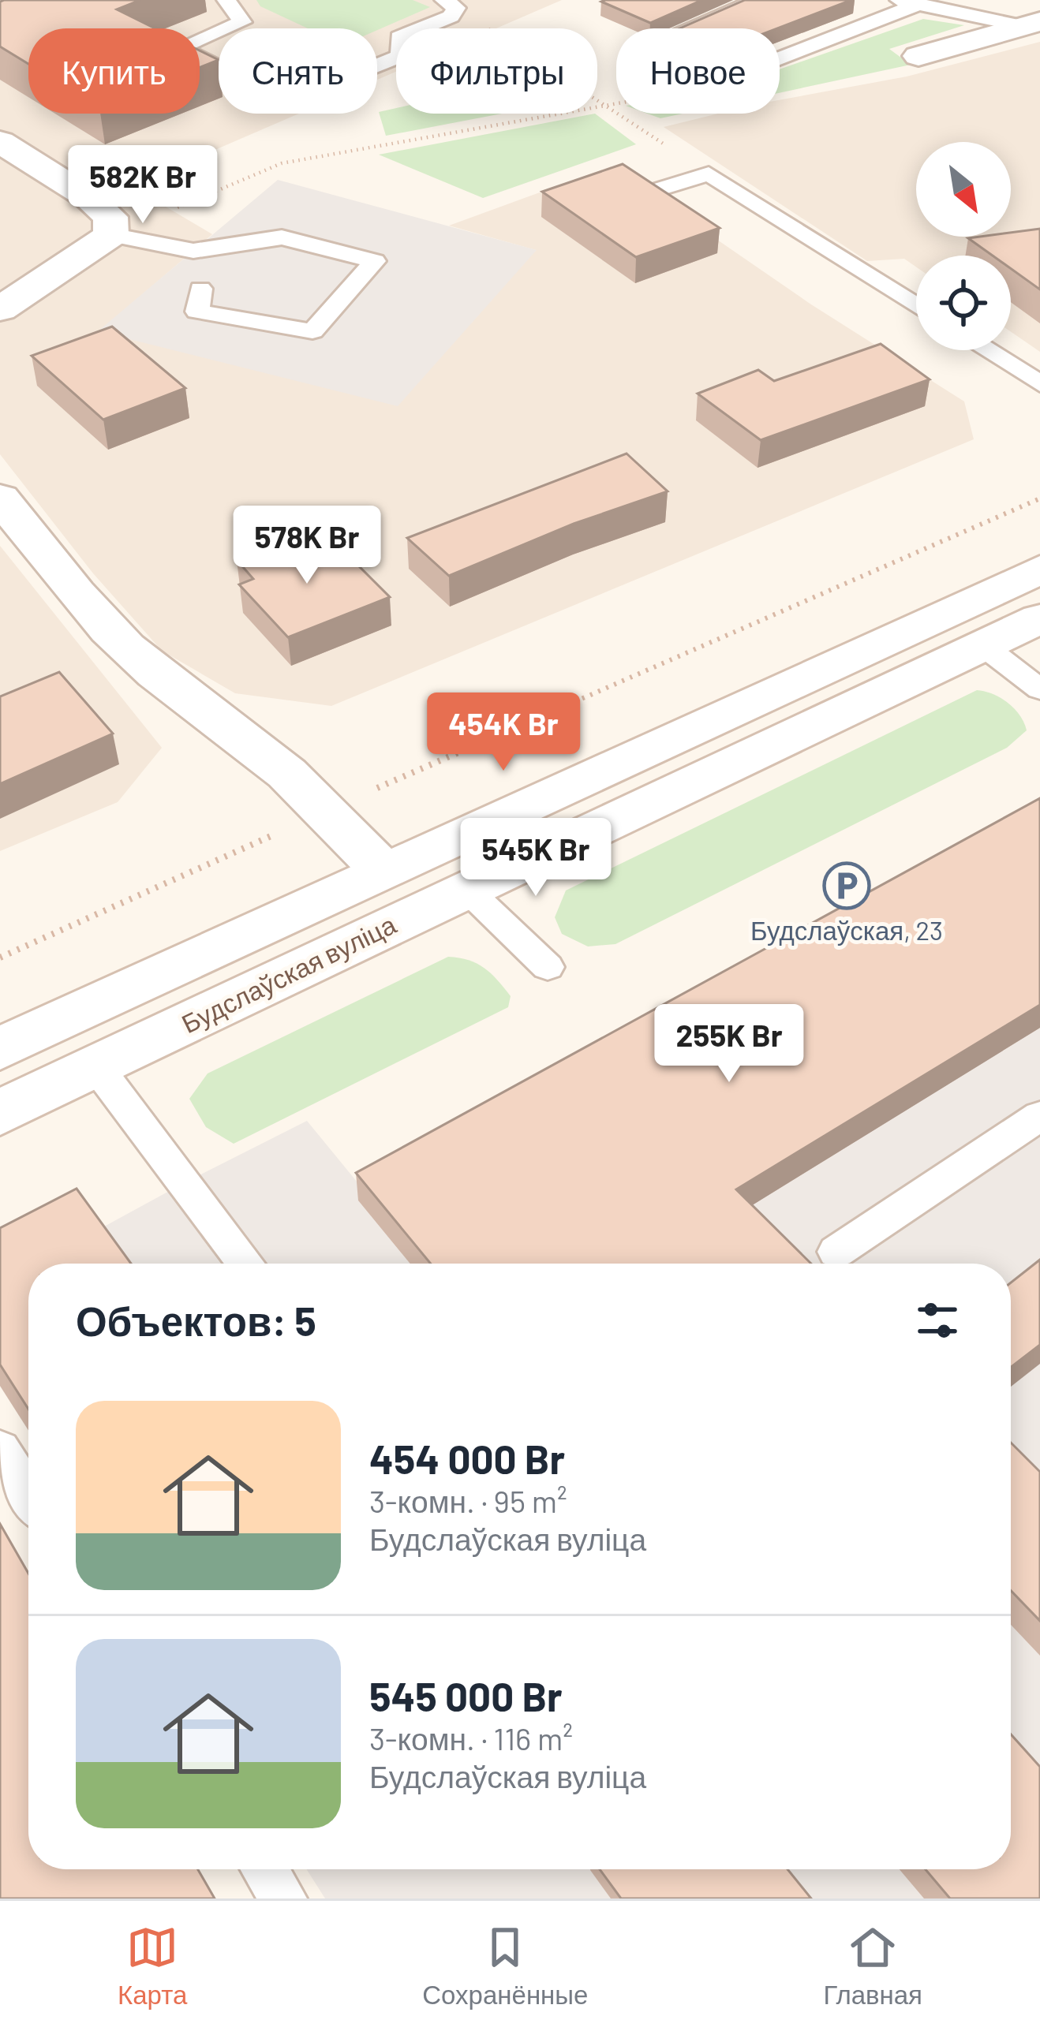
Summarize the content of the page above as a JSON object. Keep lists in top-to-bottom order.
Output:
{
  "streets": {
    "main road": ["Будслаўская вуліца"]
  },
  "places": {
    "parking": ["Будслаўская, 23"]
  },
  "north": "bottom right",
  "page": {
    "chip": [
      "Купить",
      "Снять",
      "Фильтры",
      "Новое"
    ],
    "price": [
      "582K Br",
      "578K Br",
      "454K Br",
      "545K Br",
      "255K Br"
    ],
    "heading": "Объектов: 5",
    "list": [
      {
        "name": "454 000 Br",
        "note": "3-комн. · 95 m² · Будслаўская вуліца"
      },
      {
        "name": "545 000 Br",
        "note": "3-комн. · 116 m² · Будслаўская вуліца"
      }
    ],
    "tabs": ["Карта", "Сохранённые", "Главная"]
  }
}
